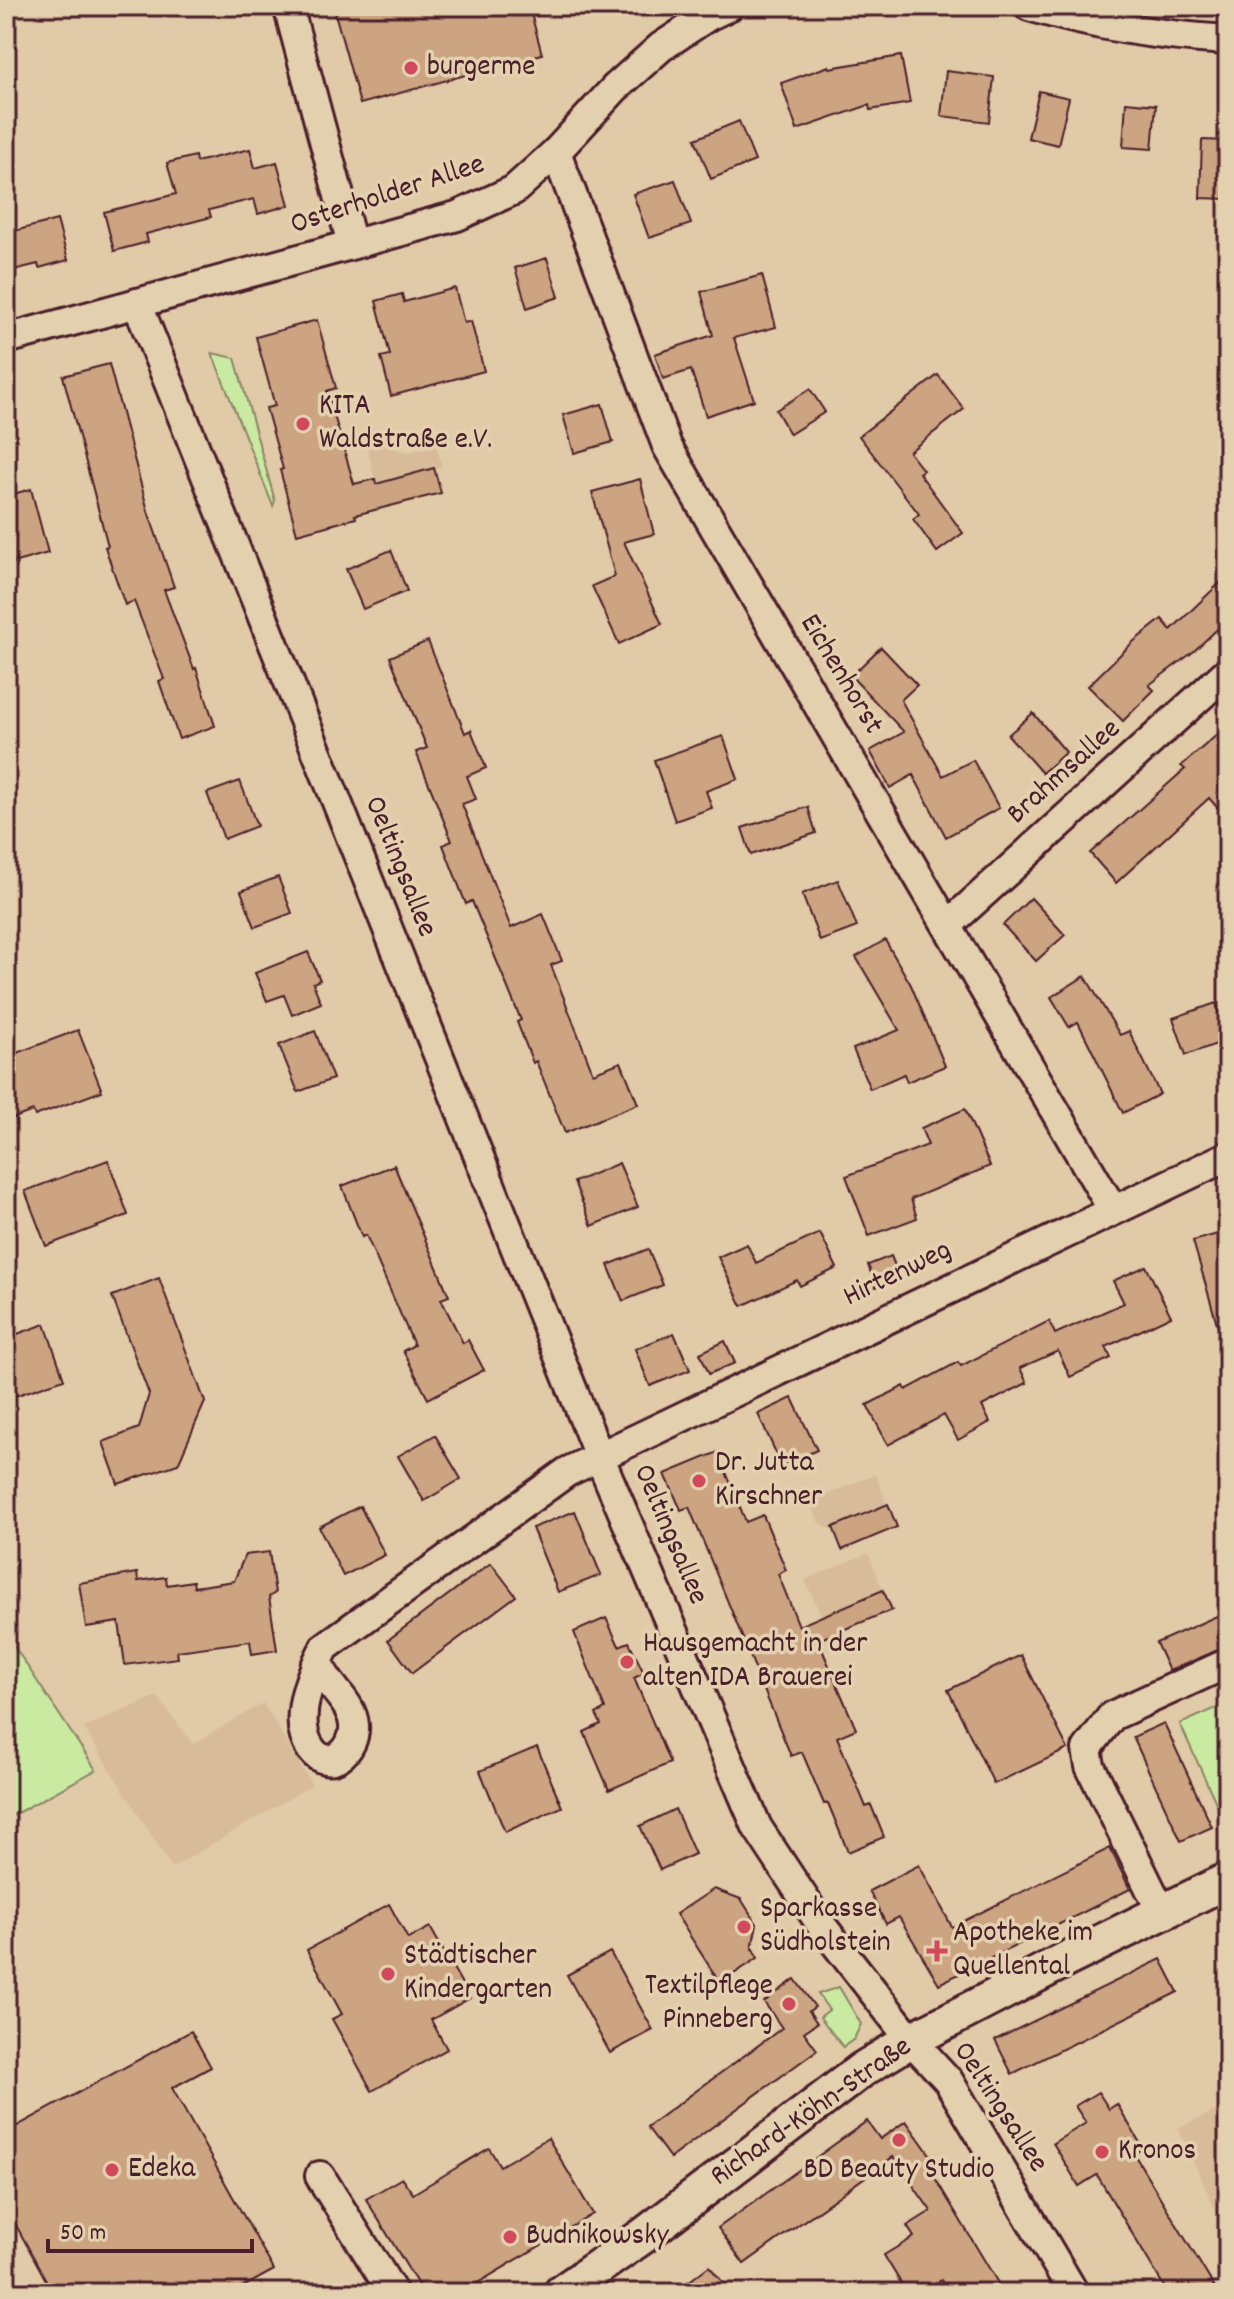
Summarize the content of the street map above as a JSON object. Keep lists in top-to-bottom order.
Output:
{
  "streets": {
    "street": [
      "Osterholder Allee",
      "Eichenhorst",
      "Brahmsallee",
      "Oeltingsallee",
      "Hirtenweg",
      "Richard-Köhn-Straße"
    ]
  },
  "crossings": [
    ["Osterholder Allee", "Eichenhorst"],
    ["Osterholder Allee", "Oeltingsallee"],
    ["Eichenhorst", "Brahmsallee"],
    ["Eichenhorst", "Hirtenweg"],
    ["Oeltingsallee", "Hirtenweg"],
    ["Oeltingsallee", "Richard-Köhn-Straße"]
  ],
  "places": {
    "other": [
      "burgerme",
      "KITA Waldstraße e.V.",
      "Dr. Jutta Kirschner",
      "Hausgemacht in der alten IDA Brauerei",
      "Sparkasse Südholstein",
      "Städtischer Kindergarten",
      "Textilpflege Pinneberg",
      "BD Beauty Studio",
      "Kronos",
      "Edeka",
      "Budnikowsky"
    ],
    "health": ["Apotheke im Quellental"]
  },
  "scale_bar": "50 m"
}
